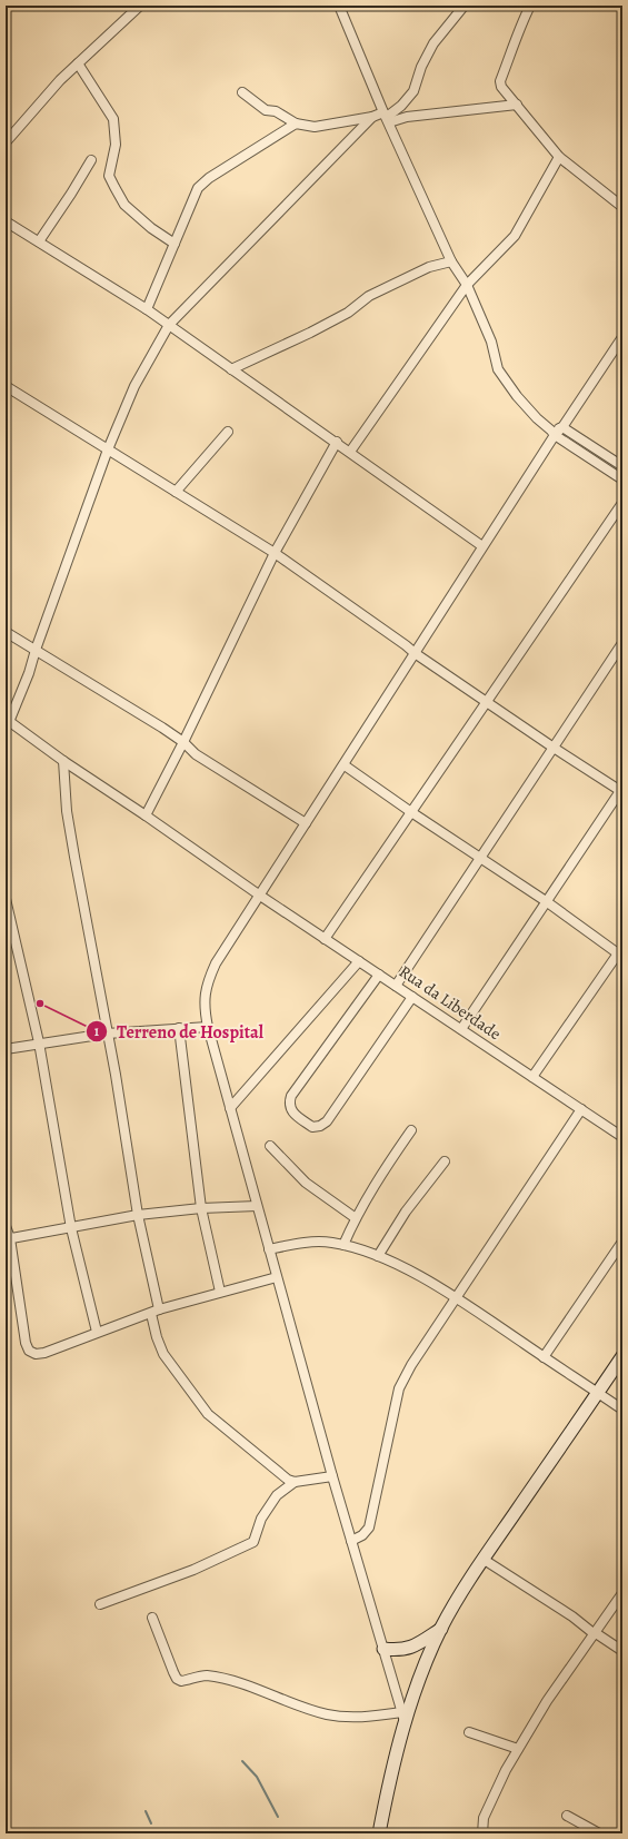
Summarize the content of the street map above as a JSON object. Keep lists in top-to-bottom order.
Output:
{
  "streets": {
    "street": ["Rua da Liberdade"]
  },
  "places": ["Terreno de Hospital"]
}
